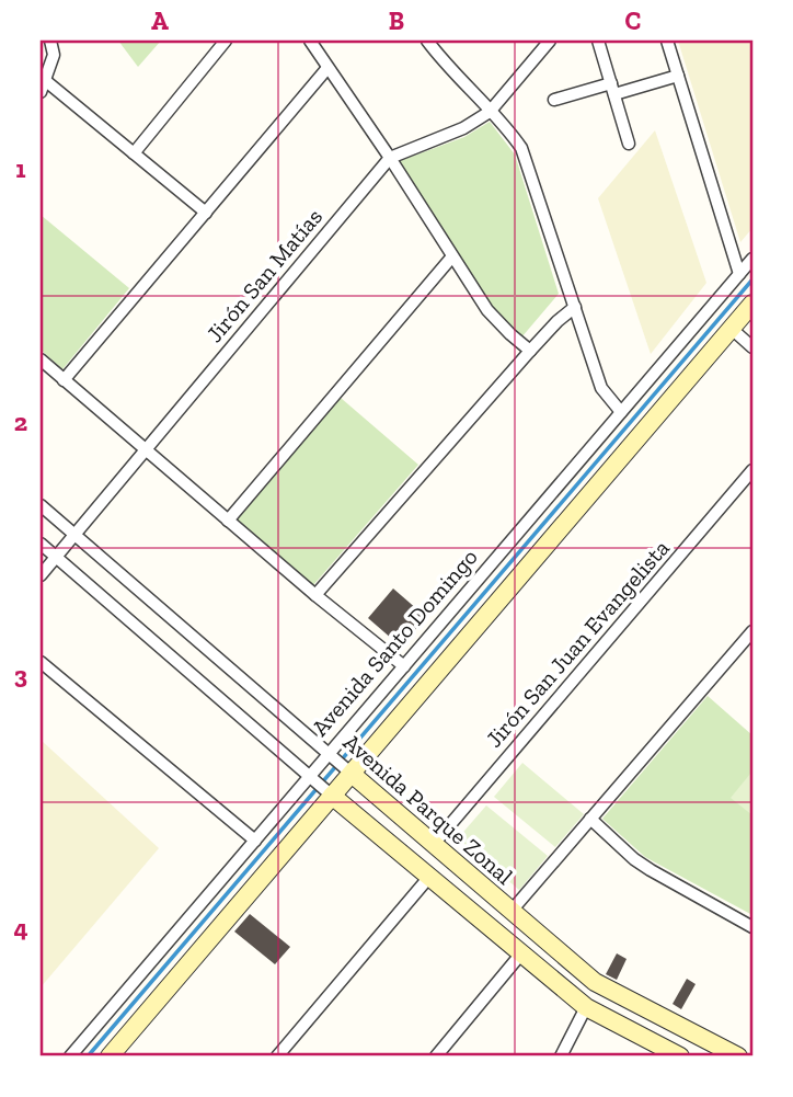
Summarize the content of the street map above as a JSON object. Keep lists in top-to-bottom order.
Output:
{
  "streets": {
    "main road": ["Avenida Parque Zonal"],
    "street": ["Jirón San Matías", "Avenida Santo Domingo", "Jirón San Juan Evangelista"]
  },
  "crossings": [
    ["Jirón San Matías", "Avenida Parque Zonal"],
    ["Avenida Santo Domingo", "Avenida Parque Zonal"],
    ["Jirón San Juan Evangelista", "Avenida Parque Zonal"]
  ],
  "grid": {
    "columns": ["A", "B", "C"],
    "rows": [
      "1",
      "2",
      "3",
      "4"
    ]
  }
}
